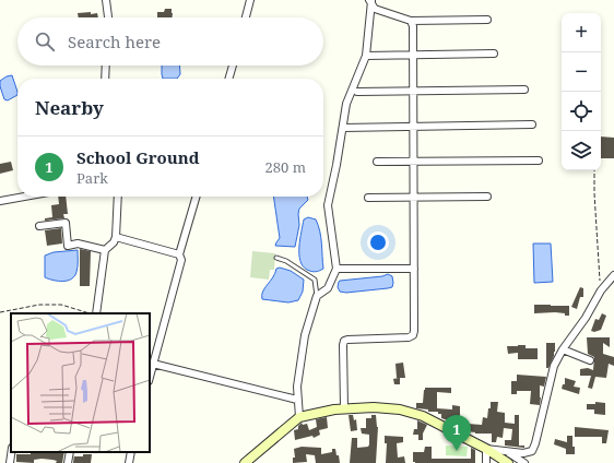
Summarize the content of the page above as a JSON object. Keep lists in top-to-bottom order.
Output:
{
  "page": {
    "map_buttons": ["+", "−"],
    "search": "Search here",
    "heading": "Nearby",
    "list": [
      {
        "mark": "1",
        "name": "School Ground",
        "note": "Park",
        "value": "280 m"
      }
    ],
    "pins": "1"
  }
}
